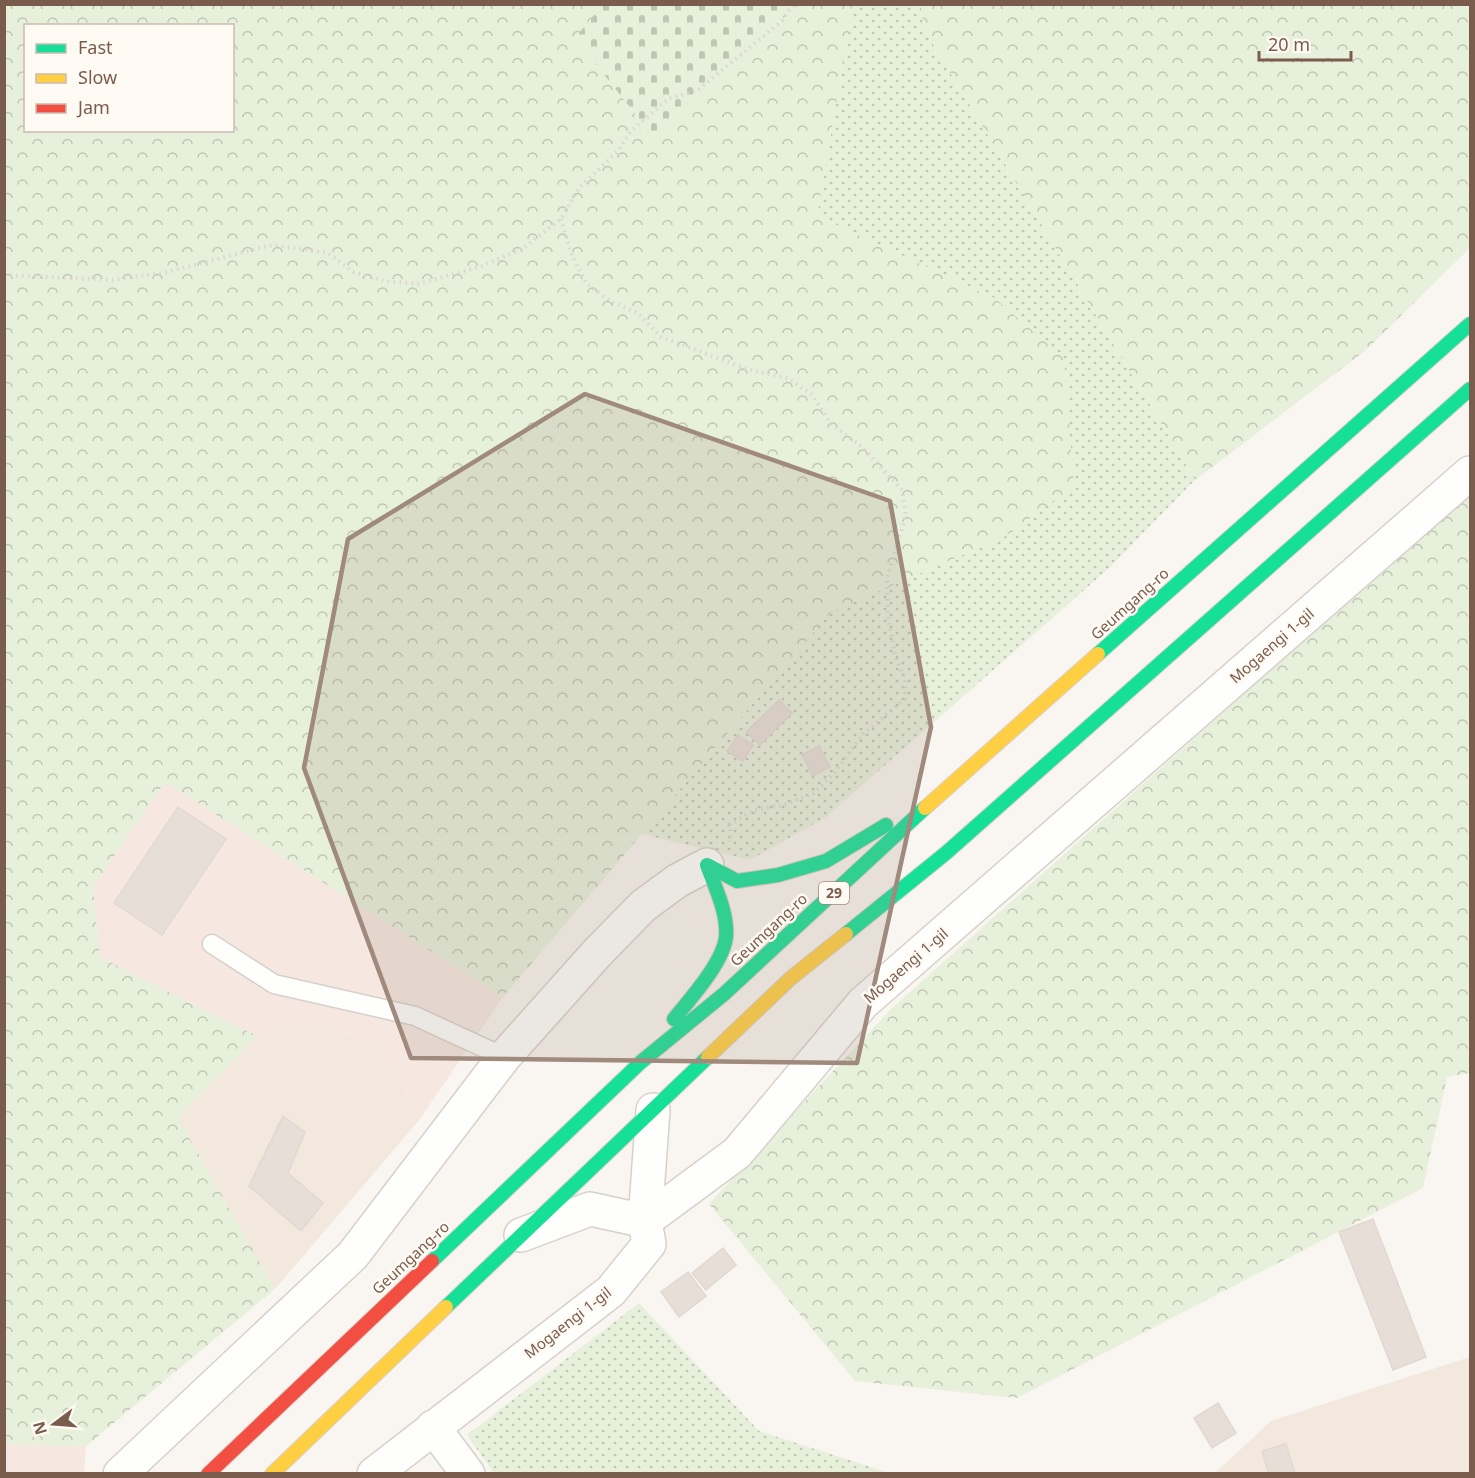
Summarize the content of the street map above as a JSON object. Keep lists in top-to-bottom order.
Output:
{
  "streets": {
    "highway": ["Geumgang-ro", "29"],
    "street": ["Mogaengi 1-gil"]
  },
  "legend": ["Fast", "Slow", "Jam"],
  "scale_bar": "20 m",
  "north": "left"
}
